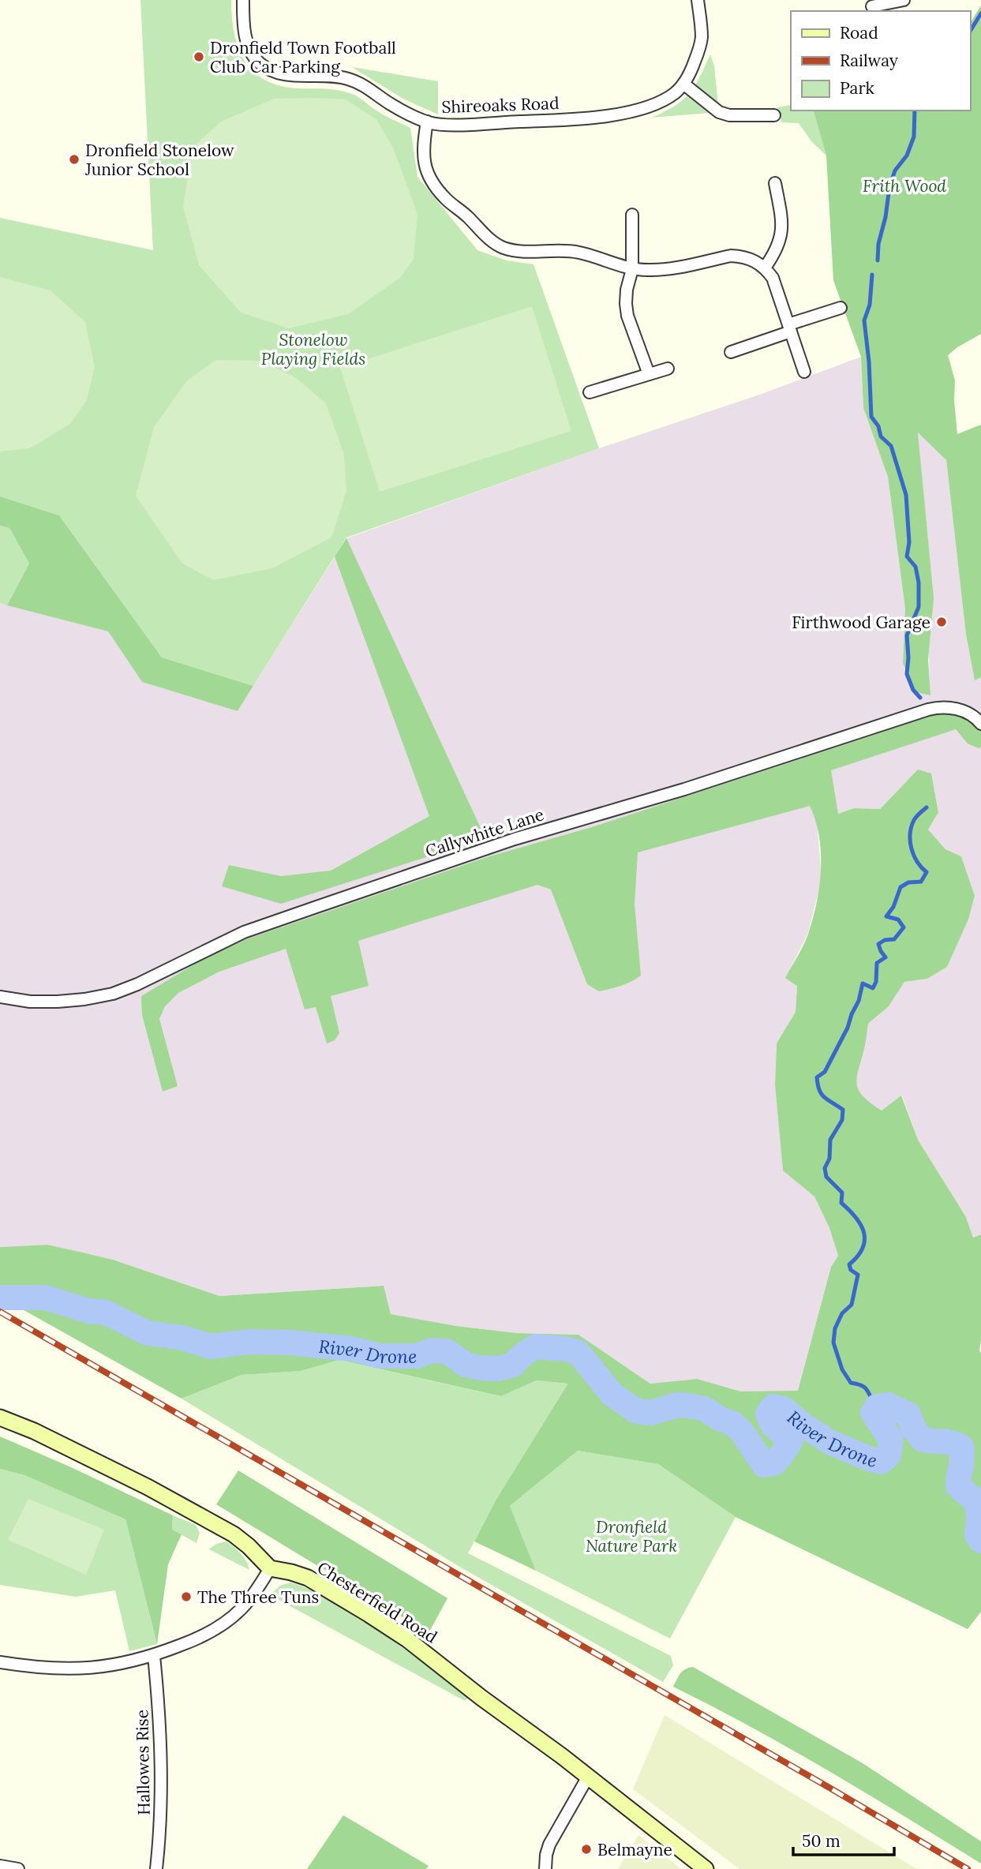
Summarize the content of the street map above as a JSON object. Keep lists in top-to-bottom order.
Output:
{
  "streets": {
    "main road": ["Chesterfield Road"],
    "street": ["Shireoaks Road", "Callywhite Lane", "Hallowes Rise"]
  },
  "water": ["River Drone"],
  "parks": ["Frith Wood", "Stonelow Playing Fields", "Dronfield Nature Park"],
  "places": [
    "Dronfield Town Football Club Car Parking",
    "Dronfield Stonelow Junior School",
    "Firthwood Garage",
    "The Three Tuns",
    "Belmayne"
  ],
  "legend": ["Road", "Railway", "Park"],
  "scale_bar": "50 m"
}
